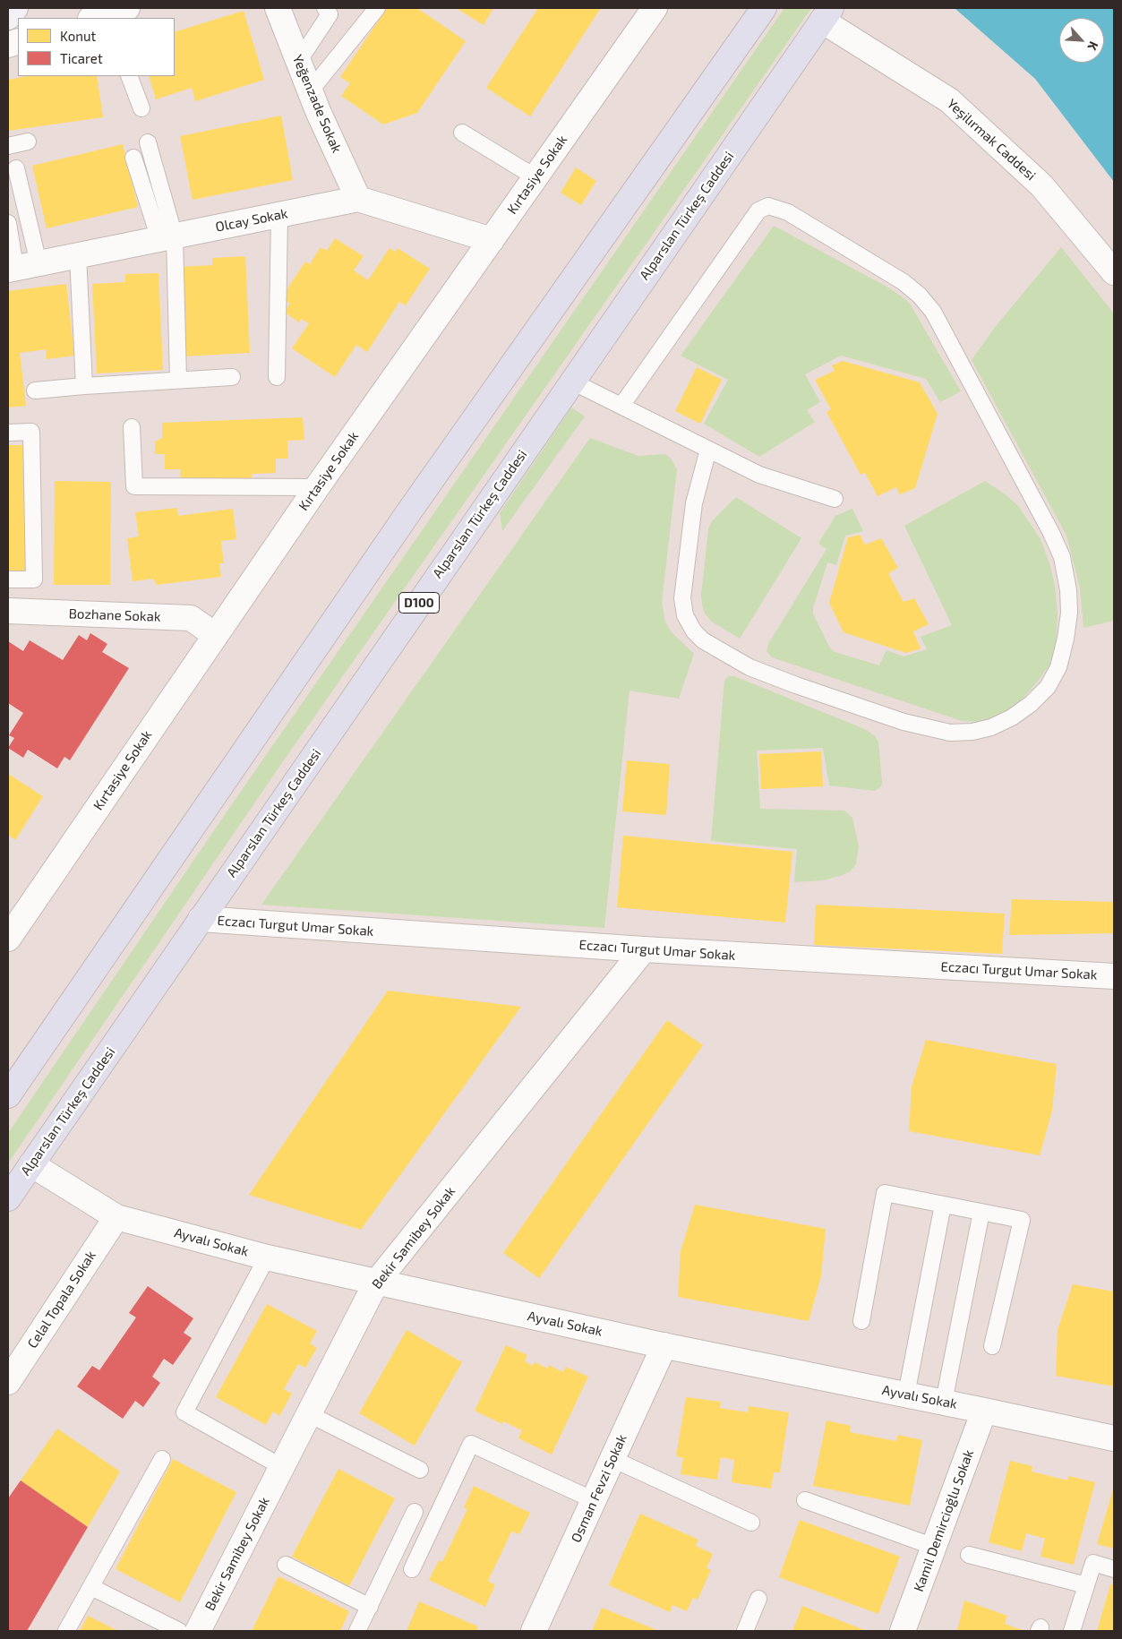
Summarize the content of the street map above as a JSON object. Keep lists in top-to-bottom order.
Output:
{
  "streets": {
    "highway": ["Alparslan Türkeş Caddesi", "D100"],
    "street": [
      "Yeğenzade Sokak",
      "Yeşilırmak Caddesi",
      "Kırtasiye Sokak",
      "Olcay Sokak",
      "Bozhane Sokak",
      "Eczacı Turgut Umar Sokak",
      "Bekir Samibey Sokak",
      "Ayvalı Sokak",
      "Celal Topala Sokak",
      "Osman Fevzi Sokak",
      "Kamil Demircioğlu Sokak"
    ]
  },
  "crossings": [
    ["Yeğenzade Sokak", "Olcay Sokak"],
    ["Yeşilırmak Caddesi", "Alparslan Türkeş Caddesi"],
    ["Kırtasiye Sokak", "Olcay Sokak"],
    ["Kırtasiye Sokak", "Bozhane Sokak"],
    ["Alparslan Türkeş Caddesi", "Eczacı Turgut Umar Sokak"],
    ["Alparslan Türkeş Caddesi", "Ayvalı Sokak"],
    ["Eczacı Turgut Umar Sokak", "Bekir Samibey Sokak"],
    ["Bekir Samibey Sokak", "Ayvalı Sokak"],
    ["Ayvalı Sokak", "Celal Topala Sokak"],
    ["Ayvalı Sokak", "Osman Fevzi Sokak"],
    ["Ayvalı Sokak", "Kamil Demircioğlu Sokak"]
  ],
  "legend": ["Konut", "Ticaret"],
  "north": "bottom right"
}
